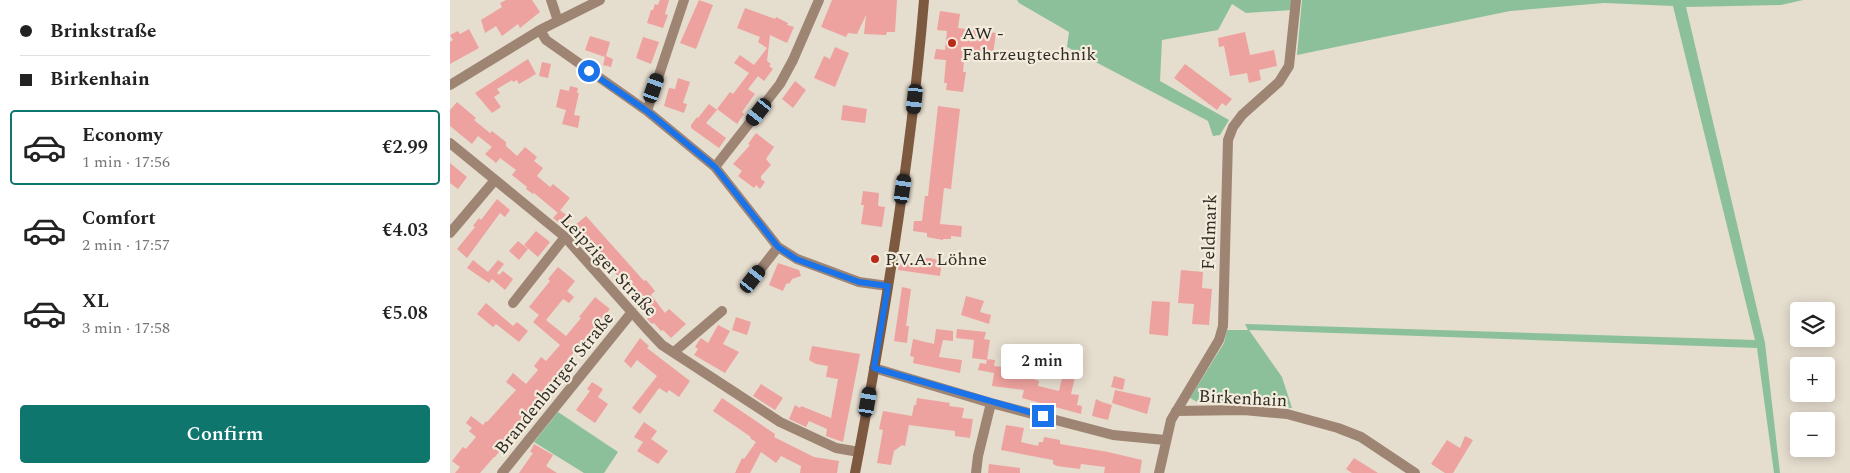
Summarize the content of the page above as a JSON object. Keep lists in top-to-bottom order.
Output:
{
  "streets": {
    "street": [
      "Feldmark",
      "Leipziger Straße",
      "Brandenburger Straße",
      "Birkenhain"
    ]
  },
  "crossings": [
    ["Feldmark", "Birkenhain"],
    ["Leipziger Straße", "Brandenburger Straße"]
  ],
  "places": ["AW - Fahrzeugtechnik", "P.V.A. Löhne"],
  "page": {
    "banner": ["Brinkstraße", "Birkenhain"],
    "list": [
      {
        "name": "Economy",
        "note": "1 min · 17:56",
        "value": "€2.99"
      },
      {
        "name": "Comfort",
        "note": "2 min · 17:57",
        "value": "€4.03"
      },
      {
        "name": "XL",
        "note": "3 min · 17:58",
        "value": "€5.08"
      }
    ],
    "map_buttons": ["+", "−"],
    "bubble": "2 min",
    "buttons": "Confirm"
  }
}
